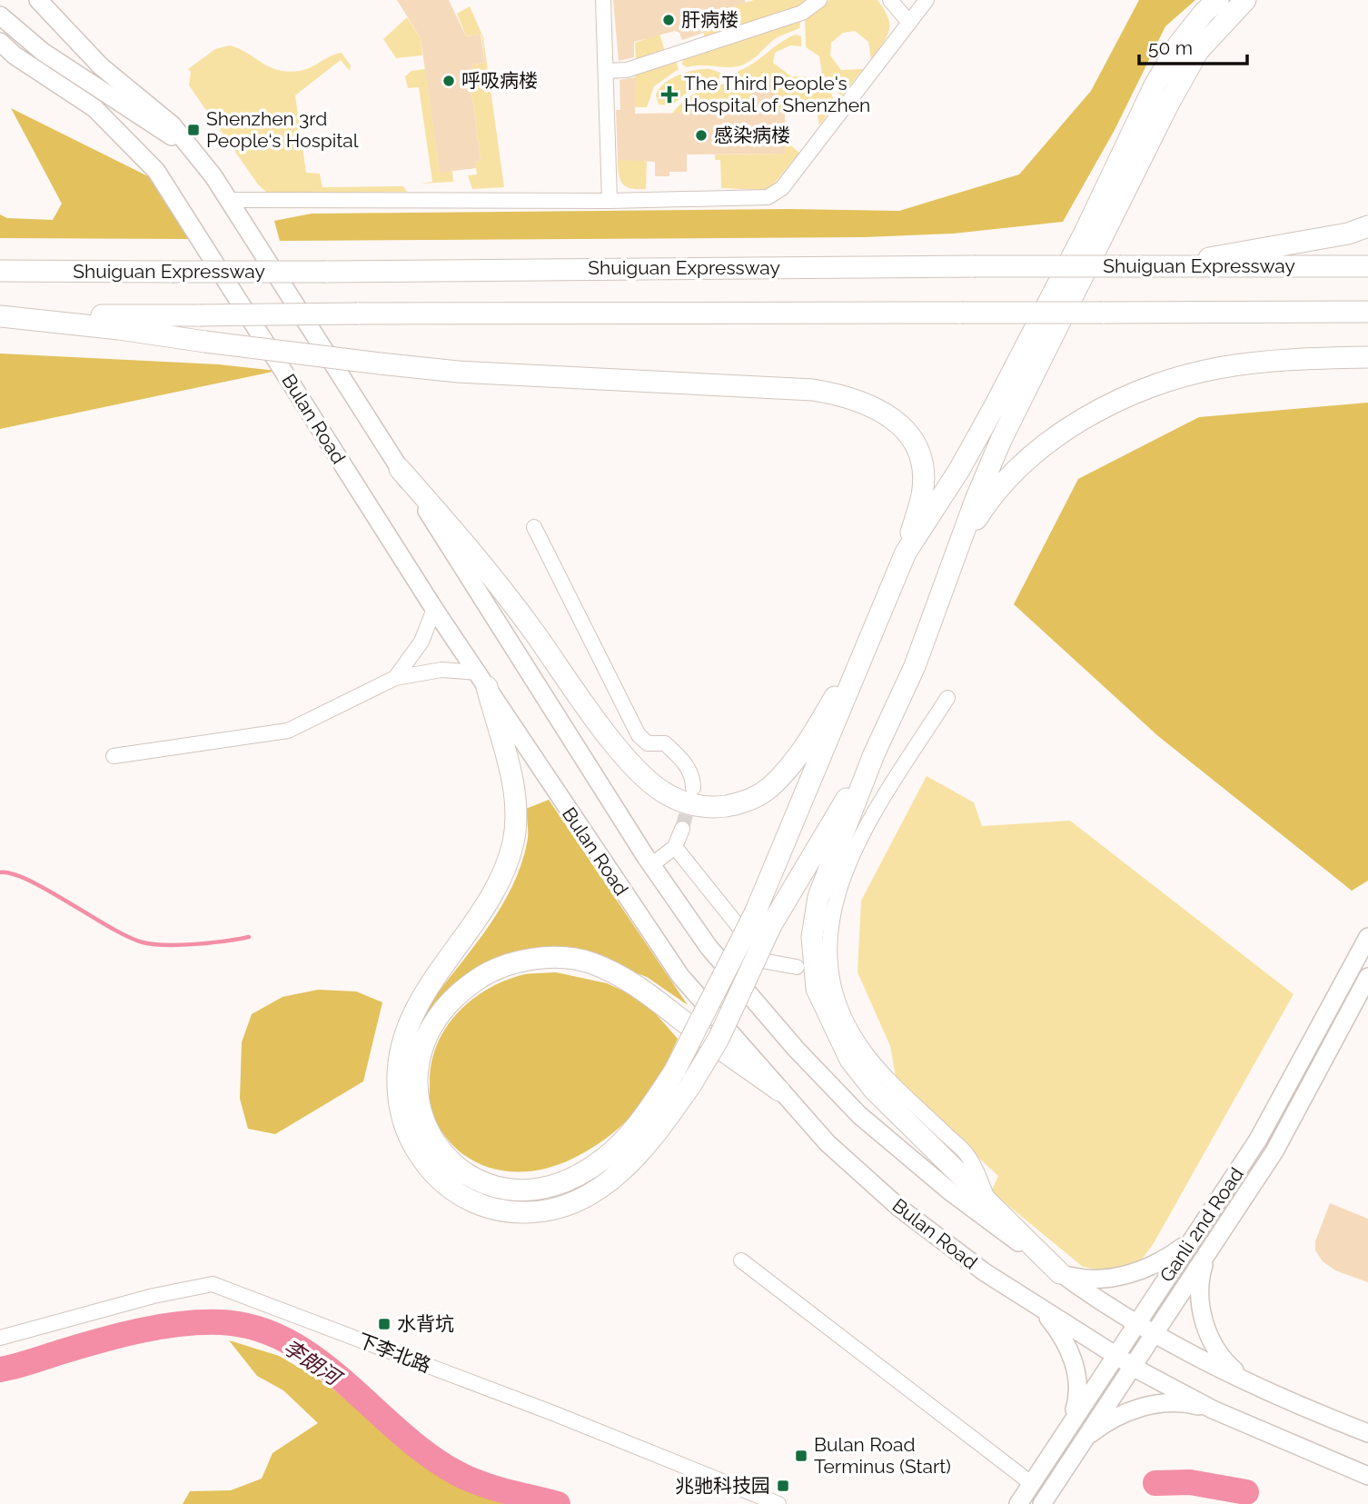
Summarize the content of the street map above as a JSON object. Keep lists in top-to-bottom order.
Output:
{
  "streets": {
    "highway": ["Shuiguan Expressway"],
    "main road": ["Bulan Road", "Ganli 2nd Road"],
    "street": ["下李北路"]
  },
  "crossings": [
    ["Bulan Road", "Ganli 2nd Road"]
  ],
  "water": ["李朗河"],
  "places": {
    "other": ["肝病楼", "呼吸病楼", "感染病楼"],
    "health": ["The Third People's Hospital of Shenzhen"],
    "transit": [
      "Shenzhen 3rd People‘s Hospital",
      "水背坑",
      "Bulan Road Terminus (Start)",
      "兆驰科技园"
    ]
  },
  "scale_bar": "50 m"
}
